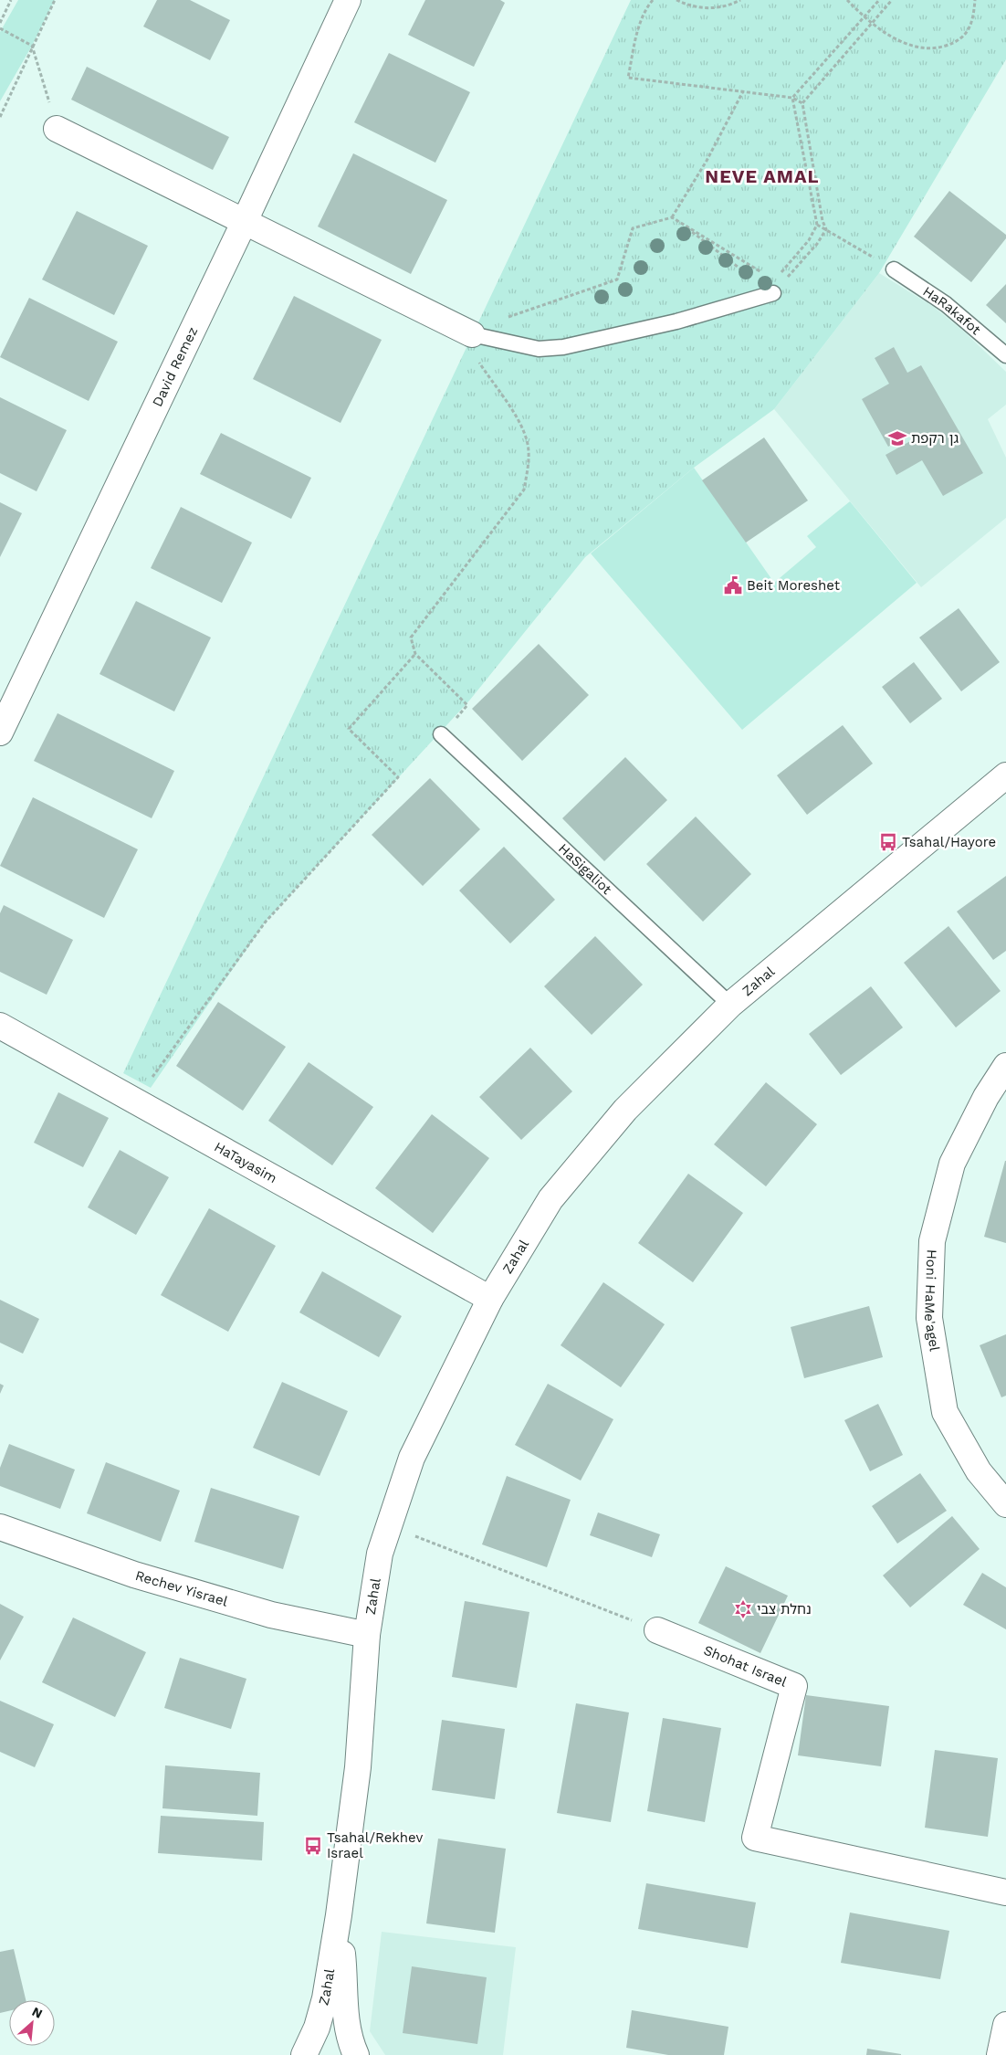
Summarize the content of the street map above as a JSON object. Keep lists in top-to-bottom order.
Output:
{
  "streets": {
    "street": [
      "David Remez",
      "Zahal",
      "HaTayasim",
      "Honi HaMe'agel",
      "Rechev Yisrael",
      "Shohat Israel"
    ],
    "lane": ["HaRakafot", "HaSigaliot"]
  },
  "crossings": [
    ["HaSigaliot", "Zahal"],
    ["Zahal", "HaTayasim"],
    ["Zahal", "Rechev Yisrael"]
  ],
  "districts": ["NEVE AMAL"],
  "places": {
    "school or university": ["גן רקפת"],
    "public building": ["Beit Moreshet"],
    "bus stop": ["Tsahal/Hayore", "Tsahal/Rekhev Israel"],
    "synagogue": ["נחלת צבי"]
  },
  "north": "top right"
}
